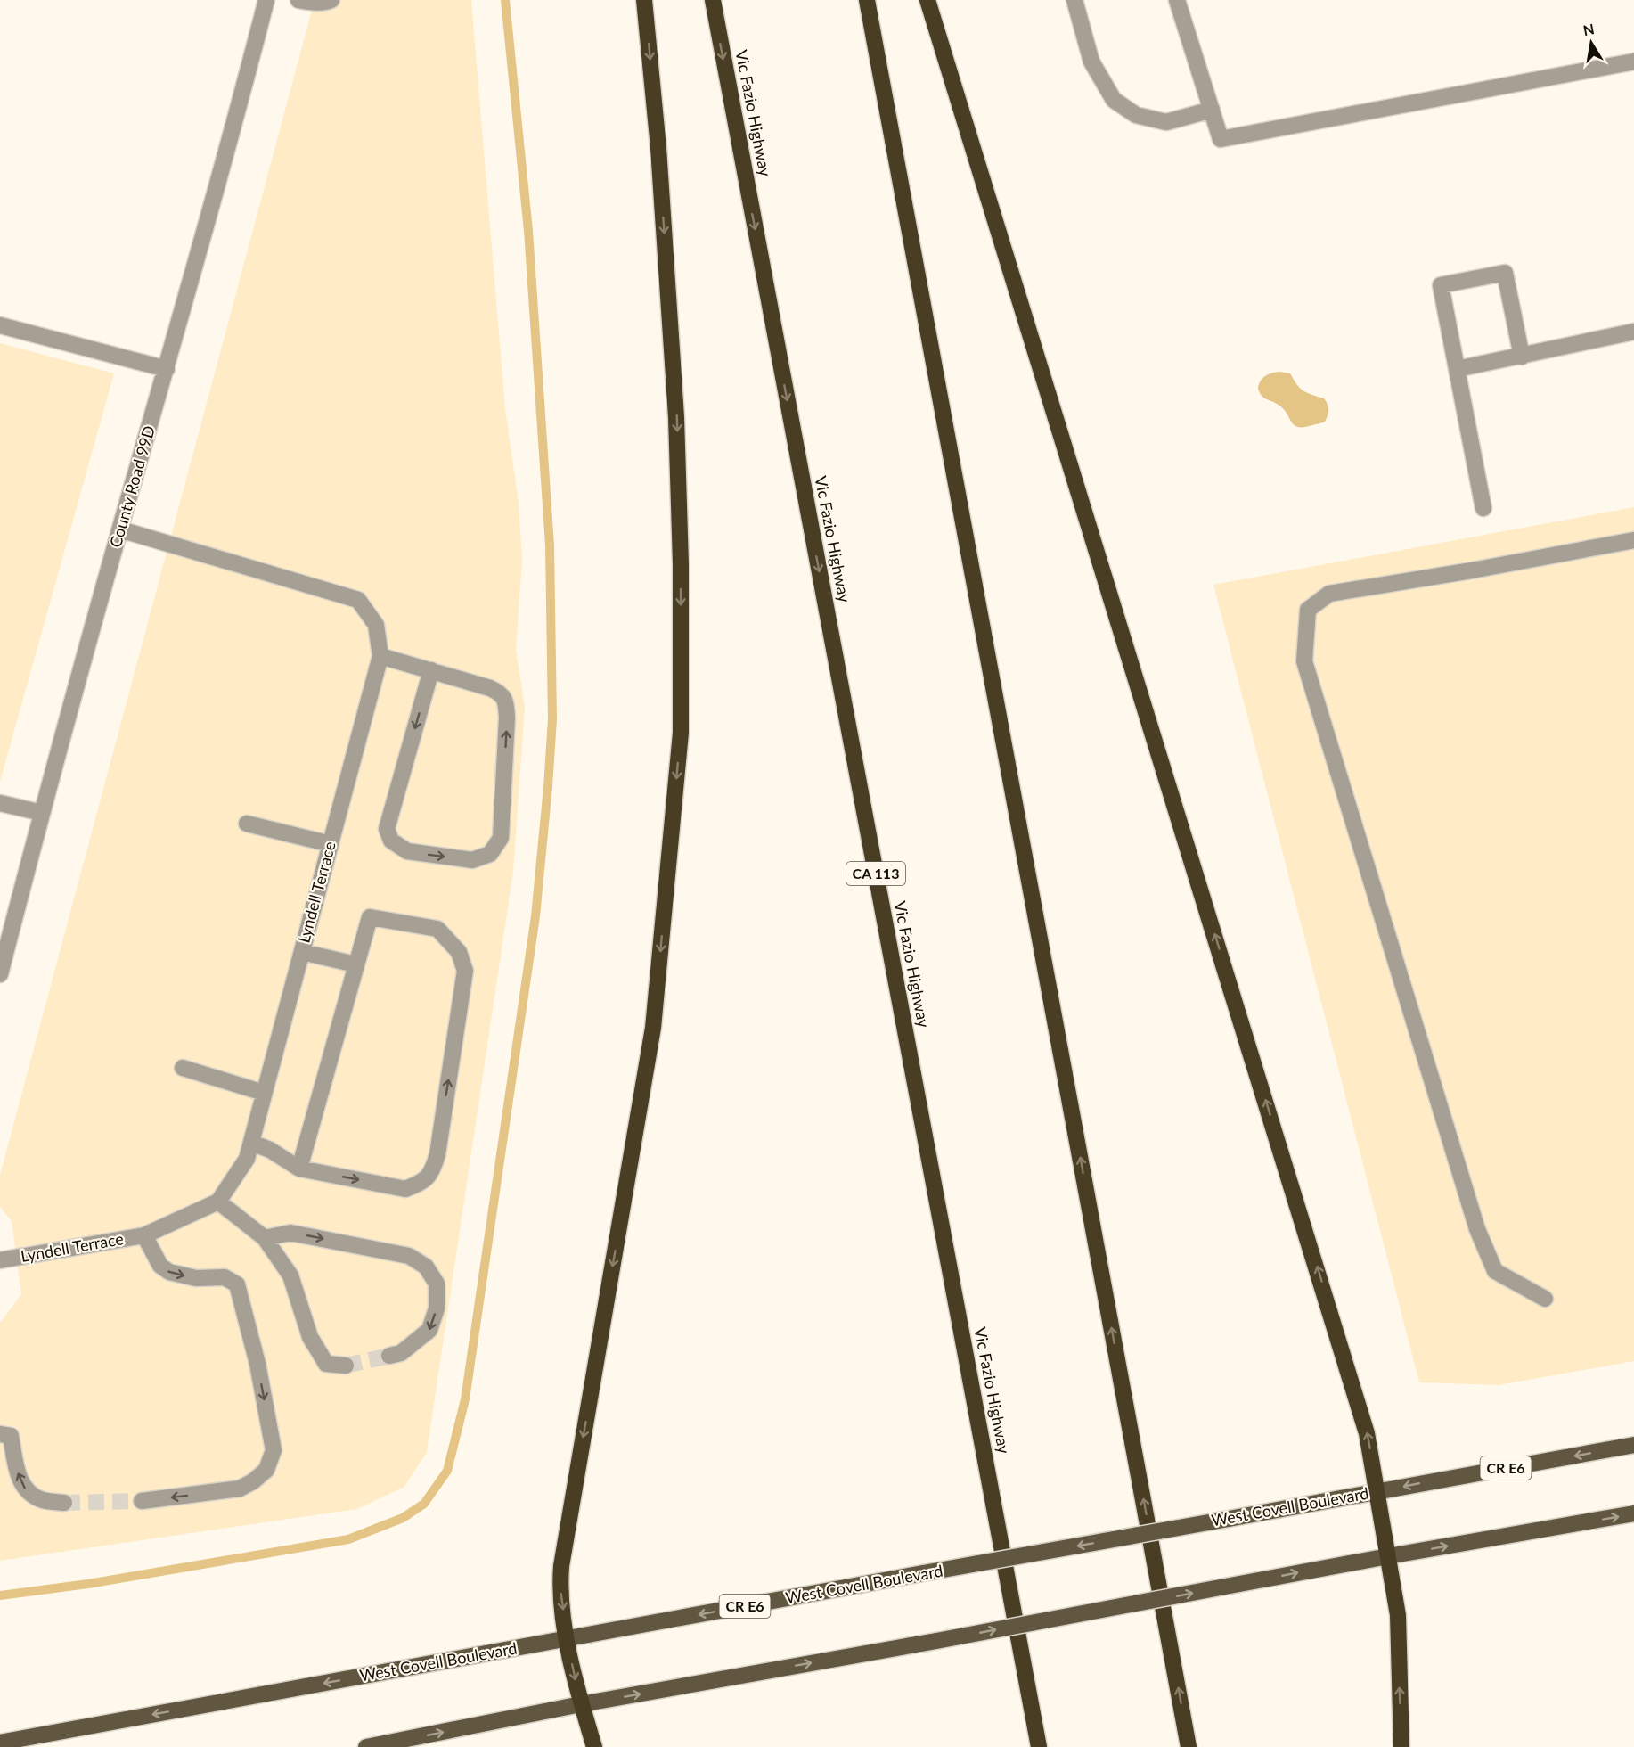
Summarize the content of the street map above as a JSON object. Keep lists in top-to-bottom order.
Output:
{
  "streets": {
    "highway": ["Vic Fazio Highway", "CA 113"],
    "main road": ["CR E6", "West Covell Boulevard"],
    "street": ["County Road 99D", "Lyndell Terrace"]
  },
  "crossings": [
    ["County Road 99D", "Lyndell Terrace"]
  ],
  "north": "top"
}
